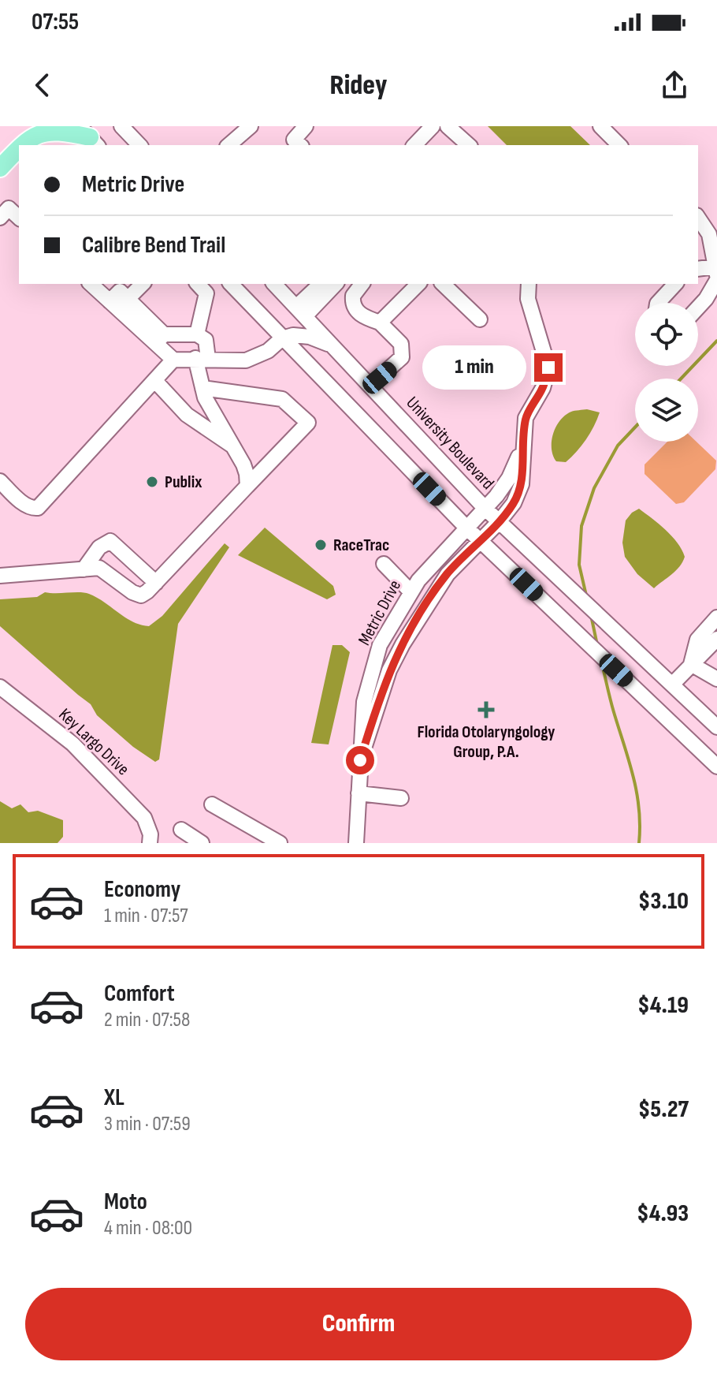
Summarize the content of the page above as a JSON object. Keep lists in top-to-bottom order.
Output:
{
  "streets": {
    "street": ["University Boulevard", "Metric Drive", "Key Largo Drive"]
  },
  "crossings": [
    ["University Boulevard", "Metric Drive"]
  ],
  "places": {
    "other": ["Publix", "RaceTrac"],
    "health": ["Florida Otolaryngology Group, P.A."]
  },
  "page": {
    "status": "07:55",
    "header": "Ridey",
    "banner": ["Metric Drive", "Calibre Bend Trail"],
    "bubble": "1 min",
    "list": [
      {
        "name": "Economy",
        "note": "1 min · 07:57",
        "value": "$3.10"
      },
      {
        "name": "Comfort",
        "note": "2 min · 07:58",
        "value": "$4.19"
      },
      {
        "name": "XL",
        "note": "3 min · 07:59",
        "value": "$5.27"
      },
      {
        "name": "Moto",
        "note": "4 min · 08:00",
        "value": "$4.93"
      }
    ],
    "buttons": "Confirm"
  }
}
